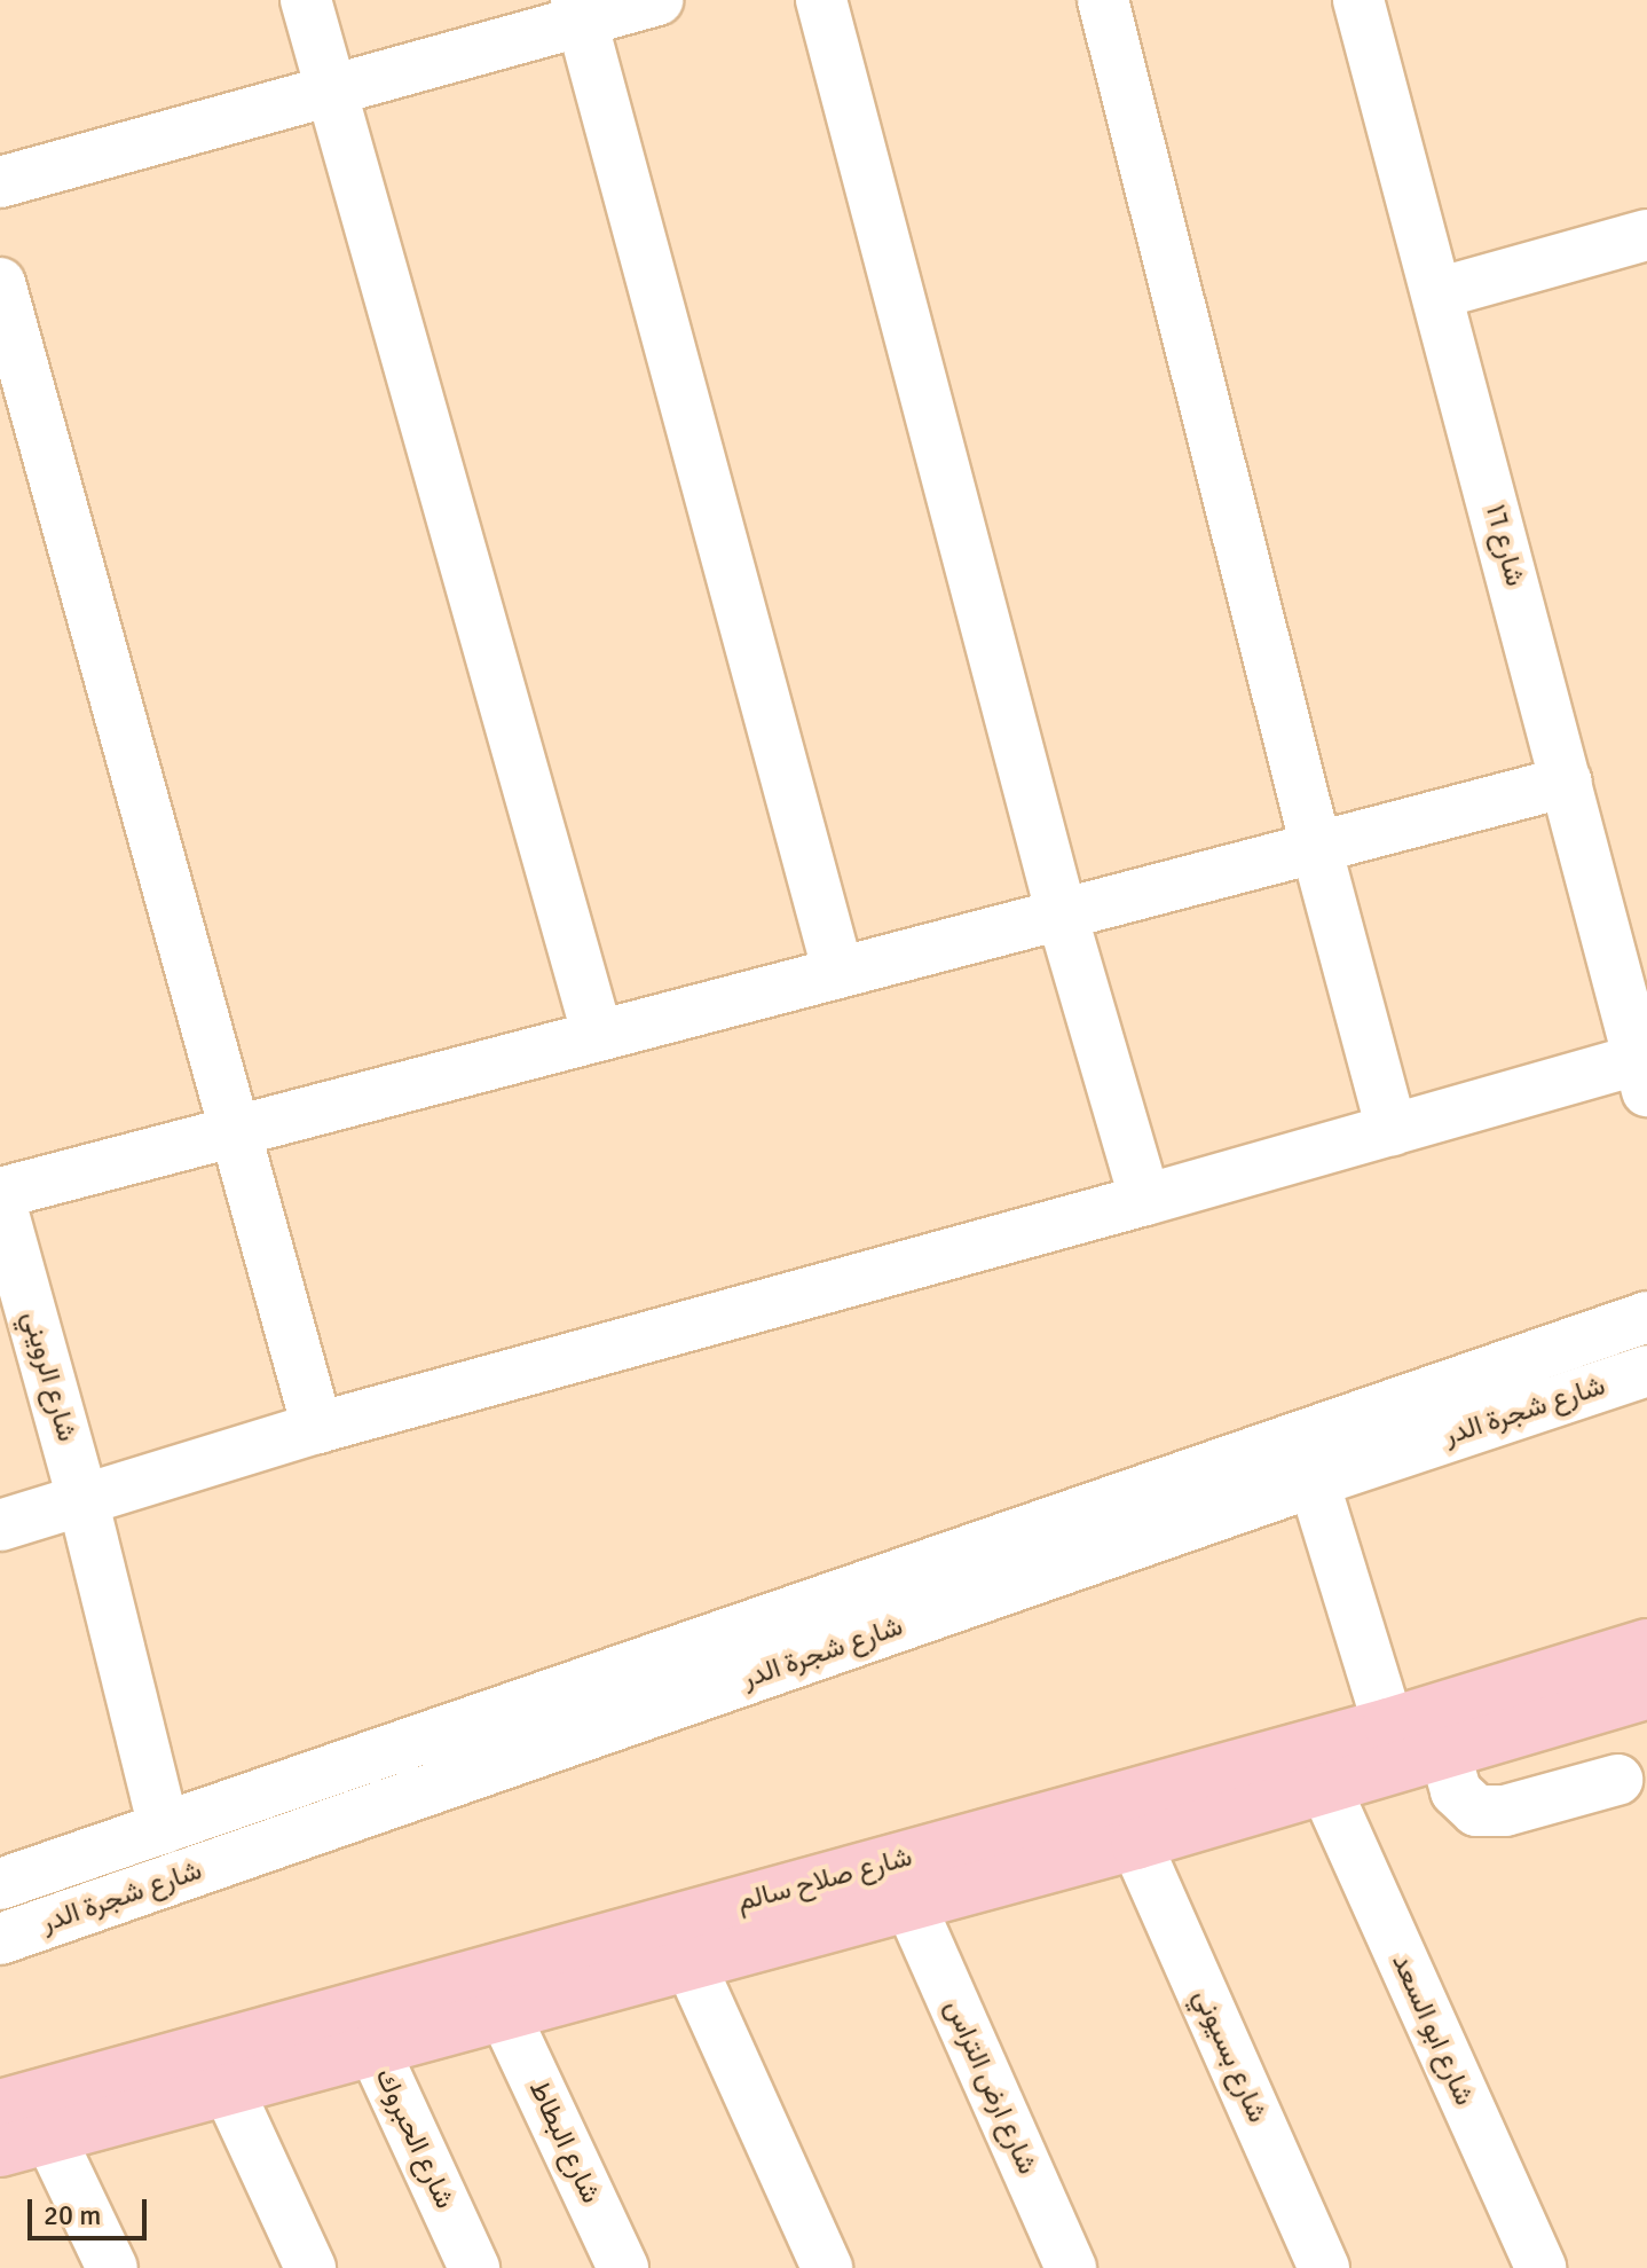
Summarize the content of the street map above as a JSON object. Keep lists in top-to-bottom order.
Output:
{
  "streets": {
    "main road": ["شارع صلاح سالم"],
    "street": [
      "شارع ١٦",
      "شارع الرويني",
      "شارع شجرة الدر",
      "شارع ابو السعد",
      "شارع بسيوني",
      "شارع ارض التراس",
      "شارع الحبروك",
      "شارع البطاط"
    ]
  },
  "crossings": [
    ["شارع الرويني", "شارع شجرة الدر"],
    ["شارع صلاح سالم", "شارع ابو السعد"],
    ["شارع صلاح سالم", "شارع بسيوني"],
    ["شارع صلاح سالم", "شارع ارض التراس"],
    ["شارع صلاح سالم", "شارع الحبروك"],
    ["شارع صلاح سالم", "شارع البطاط"]
  ],
  "scale_bar": "20 m"
}
